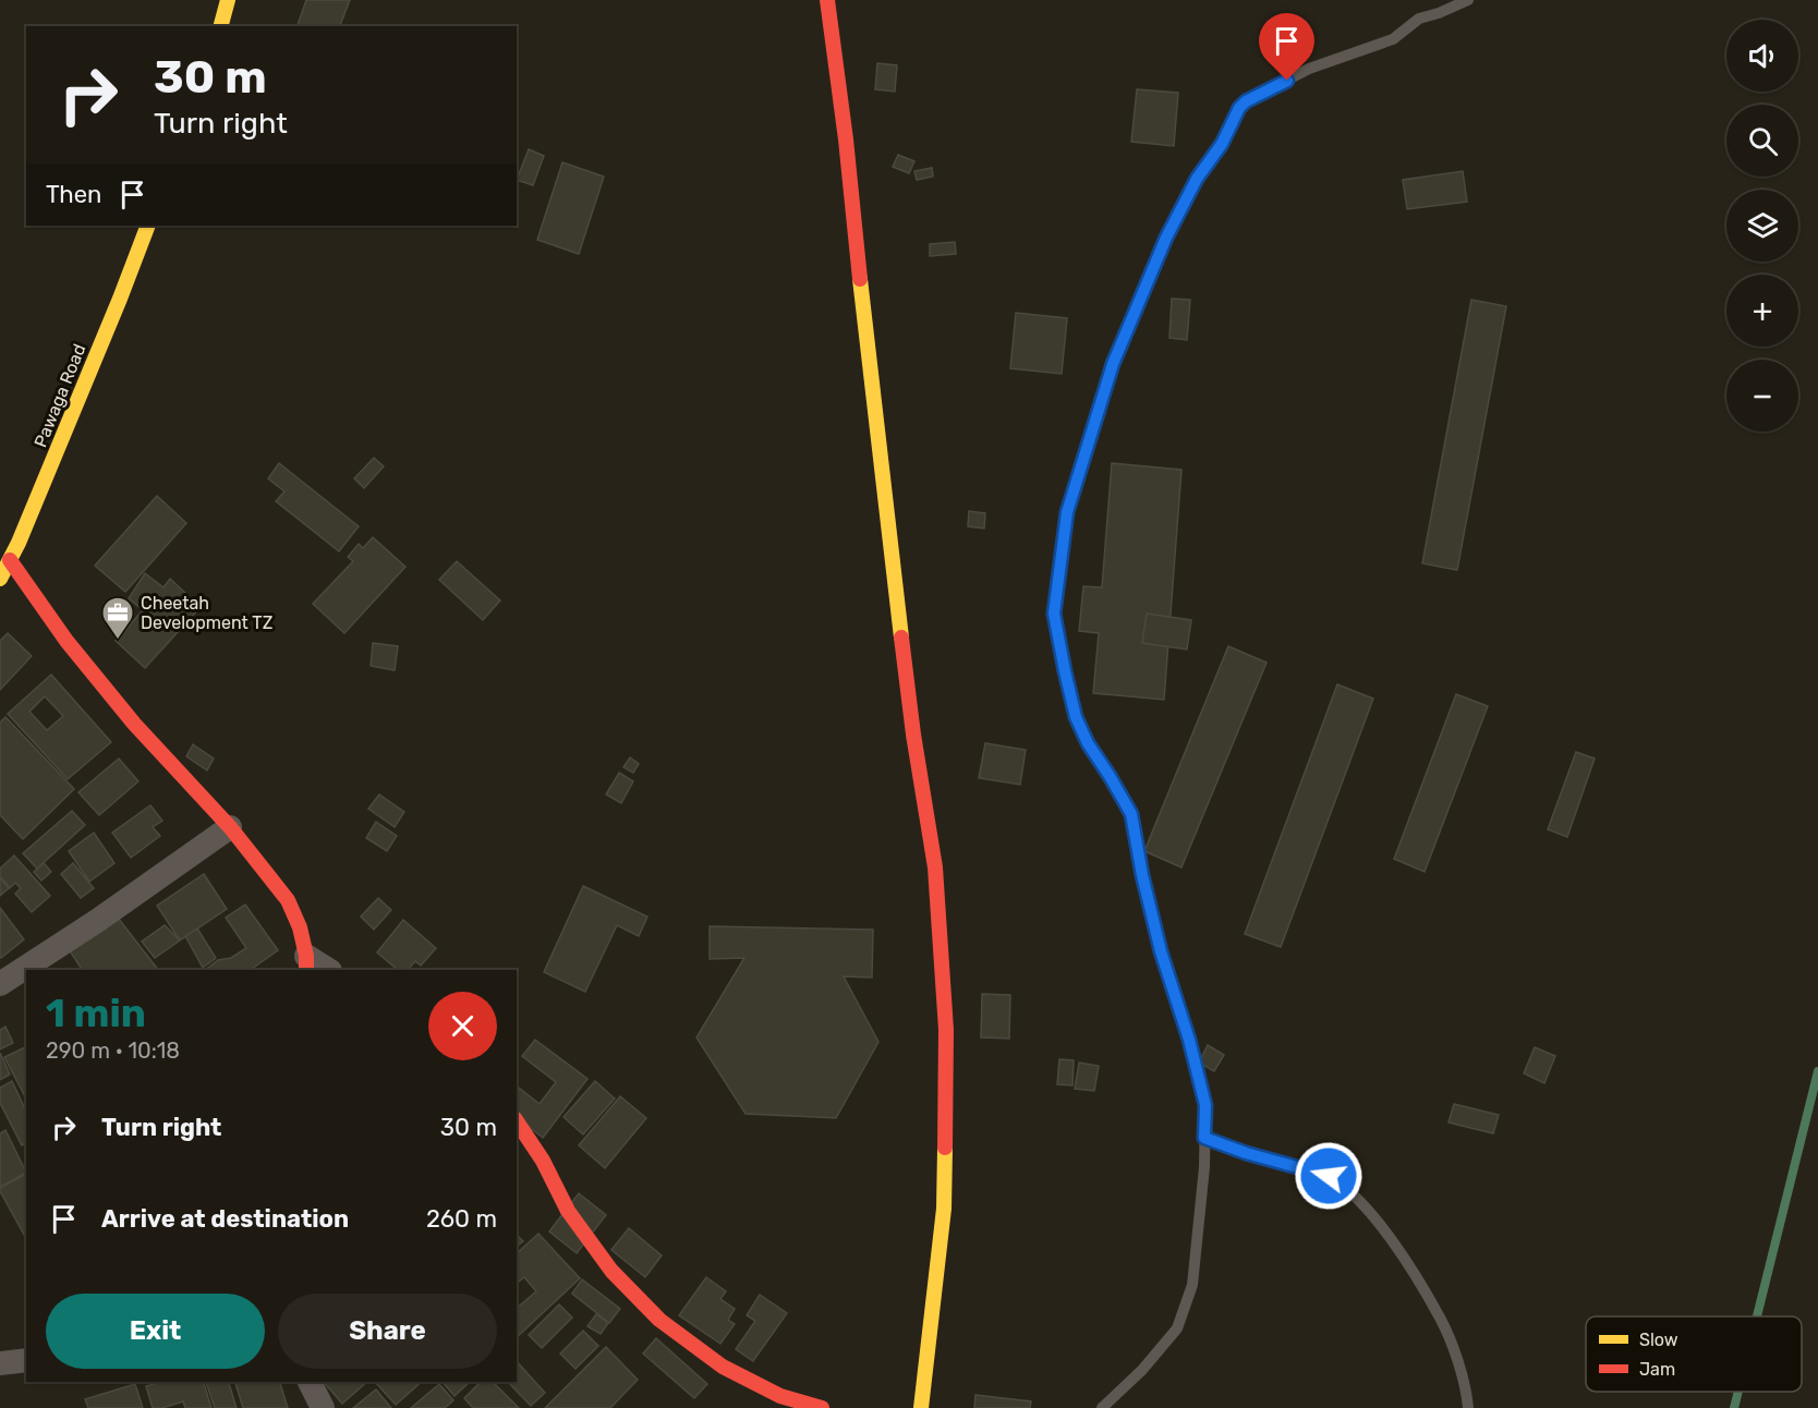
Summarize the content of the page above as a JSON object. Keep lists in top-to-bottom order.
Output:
{
  "streets": {
    "street": ["Pawaga Road"]
  },
  "places": {
    "office": ["Cheetah Development TZ"]
  },
  "legend": ["Slow", "Jam"],
  "page": {
    "map_buttons": ["+", "−"],
    "turn": ["30 m", "Turn right"],
    "then": "Then",
    "heading": ["1 min", "290 m · 10:18"],
    "list": [
      {
        "name": "Turn right",
        "value": "30 m"
      },
      {
        "name": "Arrive at destination",
        "value": "260 m"
      }
    ],
    "buttons": ["Exit", "Share"]
  }
}
